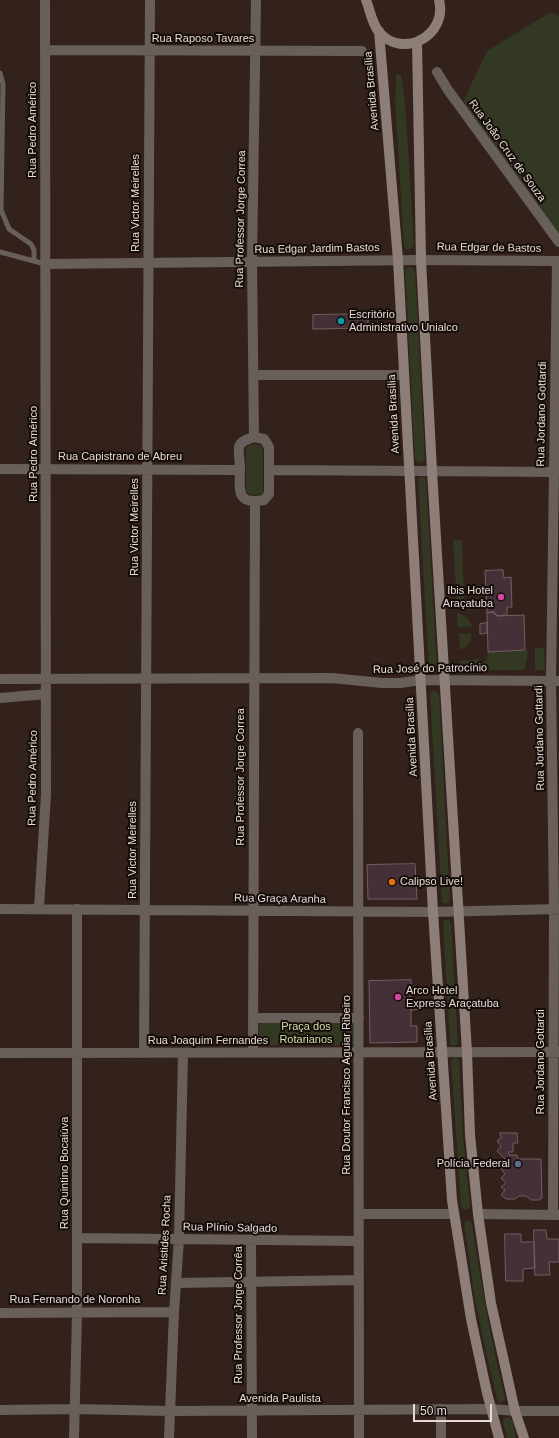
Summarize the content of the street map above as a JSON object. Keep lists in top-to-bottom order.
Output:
{
  "streets": {
    "main road": ["Avenida Brasília"],
    "street": [
      "Rua Raposo Tavares",
      "Rua Pedro Américo",
      "Rua João Cruz de Souza",
      "Rua Victor Meirelles",
      "Rua Professor Jorge Correa",
      "Rua Edgar de Bastos",
      "Rua Edgar Jardim Bastos",
      "Rua Jordano Gottardi",
      "Rua Capistrano de Abreu",
      "Rua José do Patrocínio",
      "Rua Graça Aranha",
      "Rua Joaquim Fernandes",
      "Rua Doutor Francisco Aguiar Ribeiro",
      "Rua Quintino Bocaiúva",
      "Rua Plínio Salgado",
      "Rua Aristides Rocha",
      "Rua Fernando de Noronha",
      "Rua Professor Jorge Corrêa",
      "Avenida Paulista"
    ]
  },
  "crossings": [
    ["Rua Raposo Tavares", "Rua Pedro Américo"],
    ["Rua Raposo Tavares", "Rua Victor Meirelles"],
    ["Rua Raposo Tavares", "Rua Professor Jorge Correa"],
    ["Avenida Brasília", "Rua Edgar Jardim Bastos"],
    ["Avenida Brasília", "Rua José do Patrocínio"],
    ["Avenida Brasília", "Rua Graça Aranha"],
    ["Avenida Brasília", "Rua Joaquim Fernandes"],
    ["Avenida Brasília", "Avenida Paulista"],
    ["Rua Pedro Américo", "Rua Edgar Jardim Bastos"],
    ["Rua Pedro Américo", "Rua Capistrano de Abreu"],
    ["Rua Pedro Américo", "Rua Graça Aranha"],
    ["Rua Victor Meirelles", "Rua Edgar Jardim Bastos"],
    ["Rua Victor Meirelles", "Rua Capistrano de Abreu"],
    ["Rua Victor Meirelles", "Rua José do Patrocínio"],
    ["Rua Victor Meirelles", "Rua Graça Aranha"],
    ["Rua Victor Meirelles", "Rua Joaquim Fernandes"],
    ["Rua Professor Jorge Correa", "Rua Edgar Jardim Bastos"],
    ["Rua Professor Jorge Correa", "Rua José do Patrocínio"],
    ["Rua Professor Jorge Correa", "Rua Graça Aranha"],
    ["Rua Professor Jorge Correa", "Rua Joaquim Fernandes"],
    ["Rua Edgar de Bastos", "Rua Edgar Jardim Bastos"],
    ["Rua Edgar de Bastos", "Rua Jordano Gottardi"],
    ["Rua Jordano Gottardi", "Rua José do Patrocínio"],
    ["Rua Jordano Gottardi", "Rua Graça Aranha"],
    ["Rua Jordano Gottardi", "Rua Joaquim Fernandes"],
    ["Rua Graça Aranha", "Rua Doutor Francisco Aguiar Ribeiro"],
    ["Rua Graça Aranha", "Rua Quintino Bocaiúva"],
    ["Rua Joaquim Fernandes", "Rua Doutor Francisco Aguiar Ribeiro"],
    ["Rua Joaquim Fernandes", "Rua Quintino Bocaiúva"],
    ["Rua Joaquim Fernandes", "Rua Aristides Rocha"],
    ["Rua Doutor Francisco Aguiar Ribeiro", "Rua Plínio Salgado"],
    ["Rua Doutor Francisco Aguiar Ribeiro", "Avenida Paulista"],
    ["Rua Quintino Bocaiúva", "Rua Plínio Salgado"],
    ["Rua Quintino Bocaiúva", "Rua Fernando de Noronha"],
    ["Rua Quintino Bocaiúva", "Avenida Paulista"],
    ["Rua Plínio Salgado", "Rua Aristides Rocha"],
    ["Rua Plínio Salgado", "Rua Professor Jorge Corrêa"],
    ["Rua Aristides Rocha", "Rua Fernando de Noronha"],
    ["Rua Aristides Rocha", "Avenida Paulista"],
    ["Rua Professor Jorge Corrêa", "Avenida Paulista"]
  ],
  "parks": ["Praça dos Rotarianos"],
  "places": [
    "Escritório Administrativo Unialco",
    "Ibis Hotel Araçatuba",
    "Calipso Live!",
    "Arco Hotel Express Araçatuba",
    "Polícia Federal"
  ],
  "scale_bar": "50 m"
}
